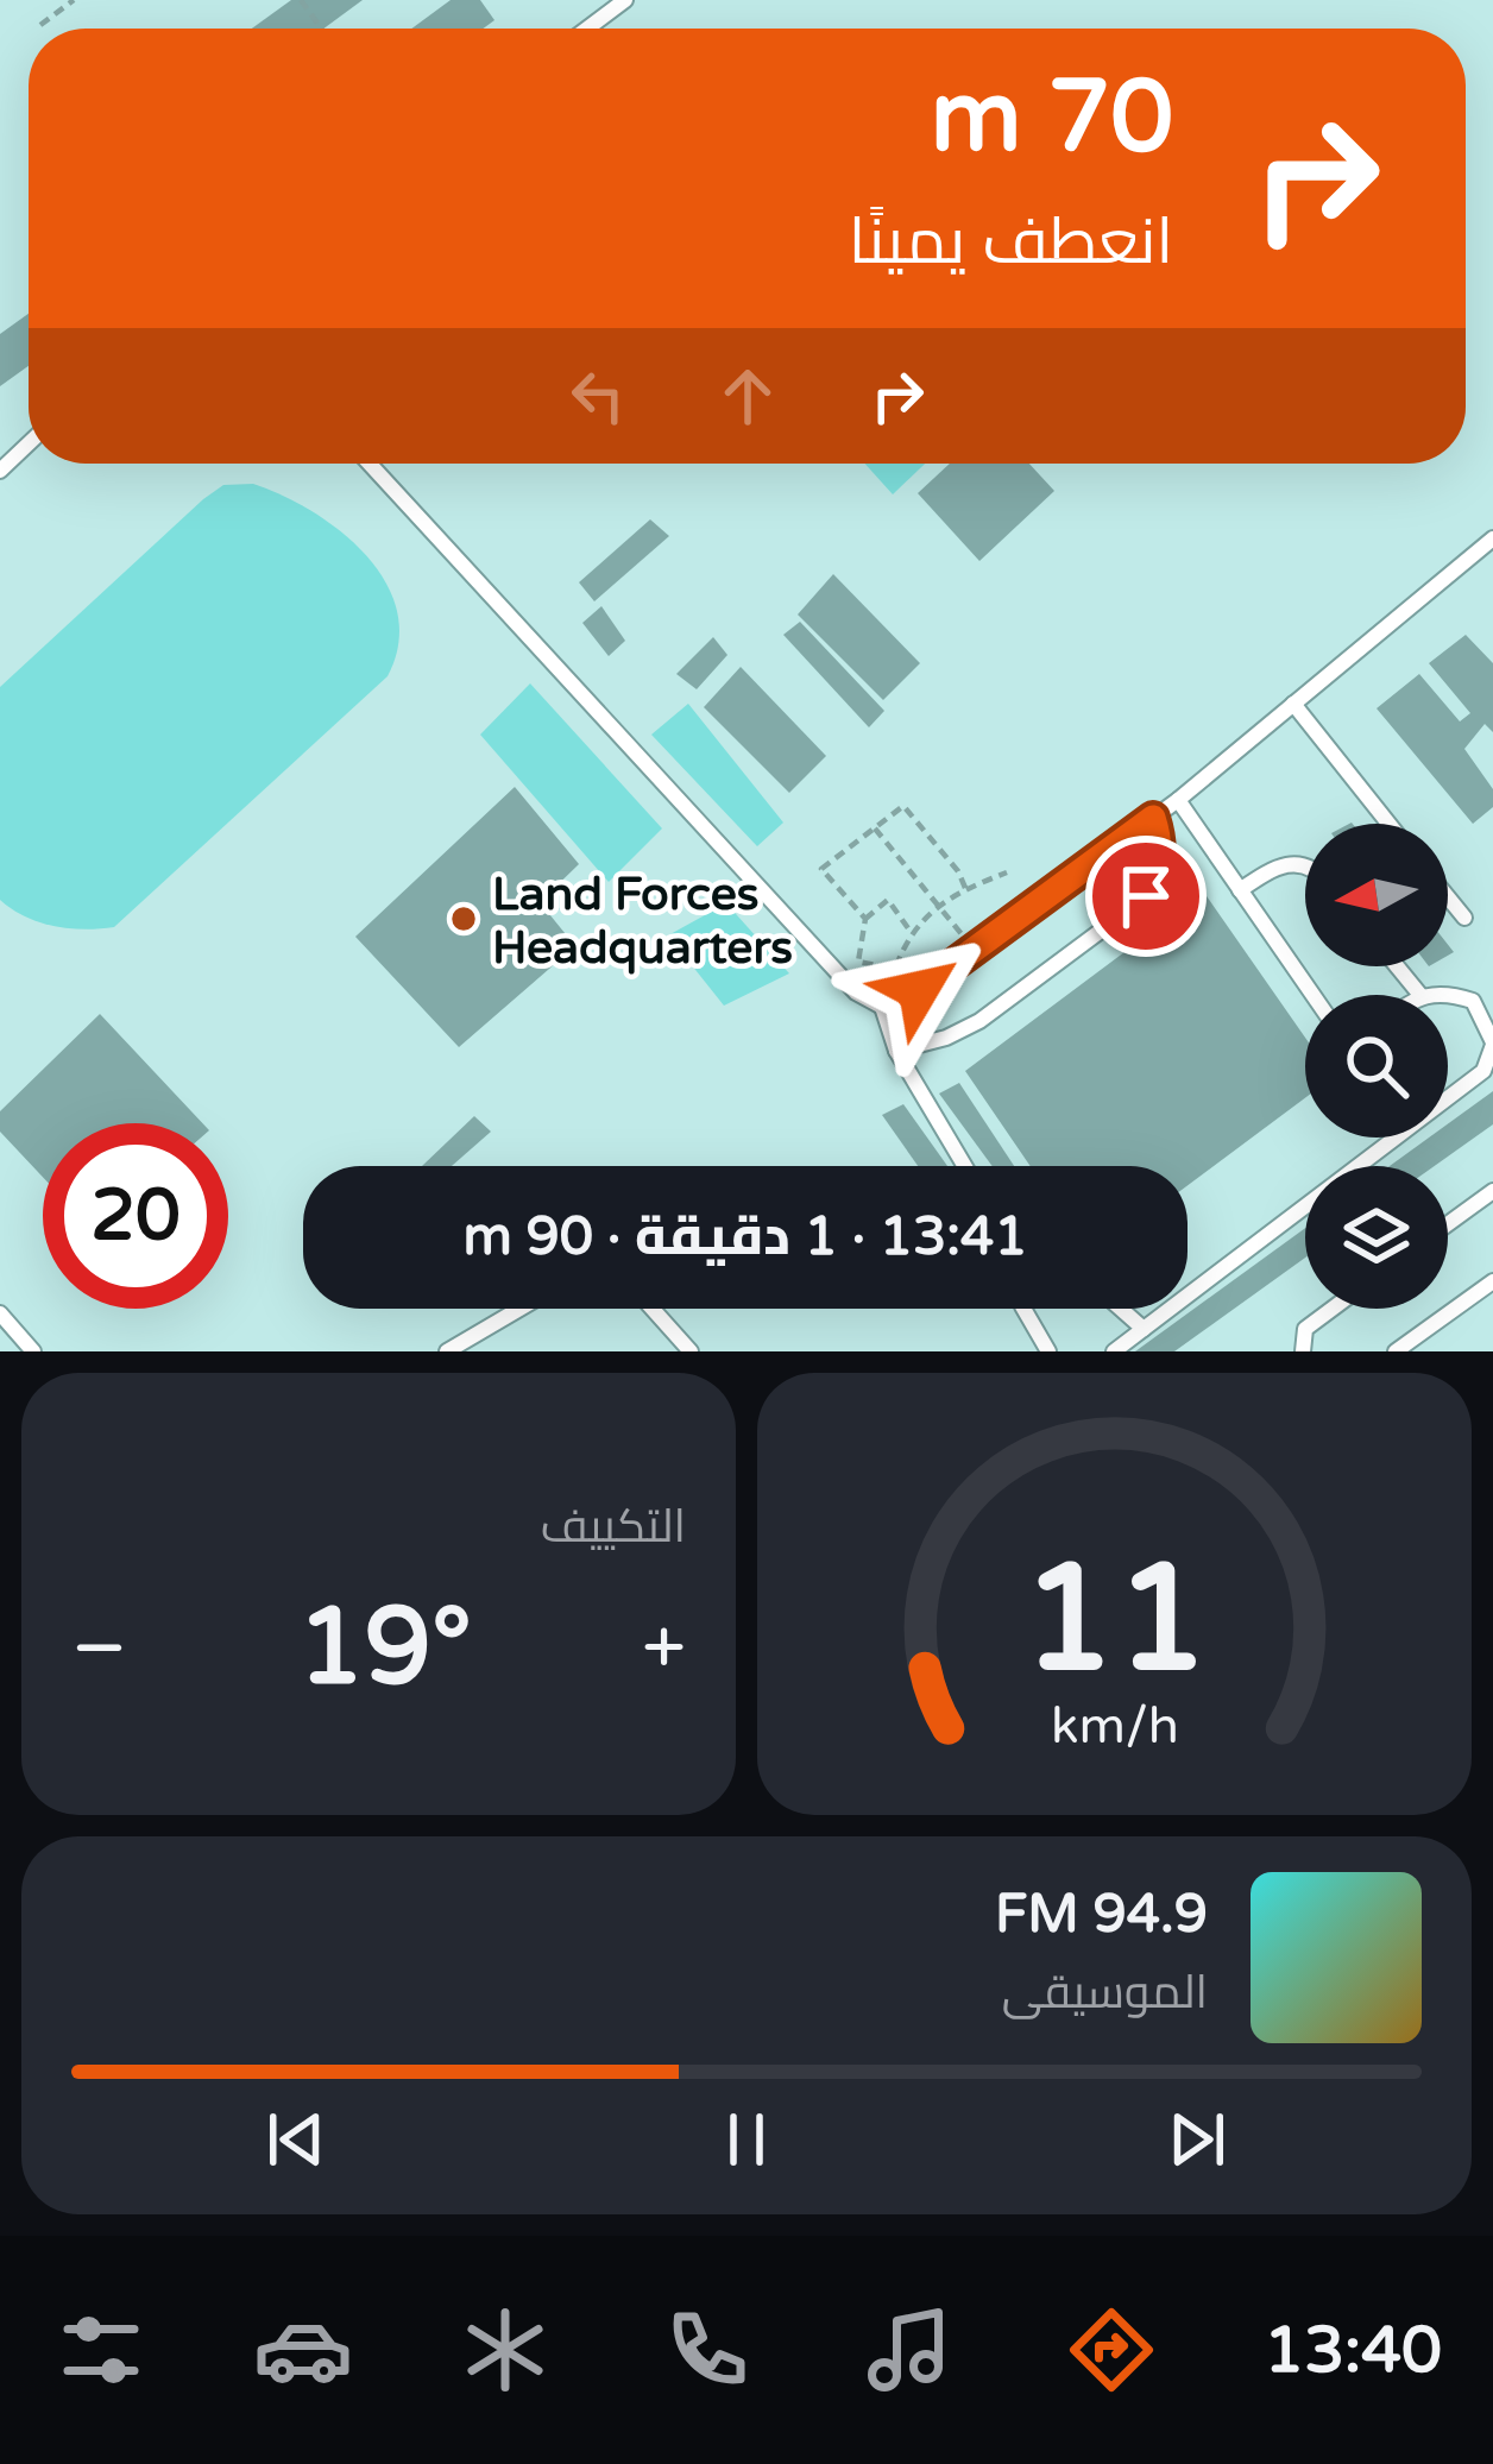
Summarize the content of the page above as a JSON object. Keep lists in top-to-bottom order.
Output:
{
  "places": ["Land Forces Headquarters"],
  "north": "left",
  "page": {
    "turn": ["70 m", "انعطف يمينًا"],
    "limit": "20",
    "trip": "13:41 · 1 دقيقة · 90 m",
    "tile": "التكييف",
    "heat": ["−", "19°", "+"],
    "song": ["94.9 FM", "الموسيقى"],
    "tabs": "13:40",
    "gauge": ["11", "km/h"]
  }
}
